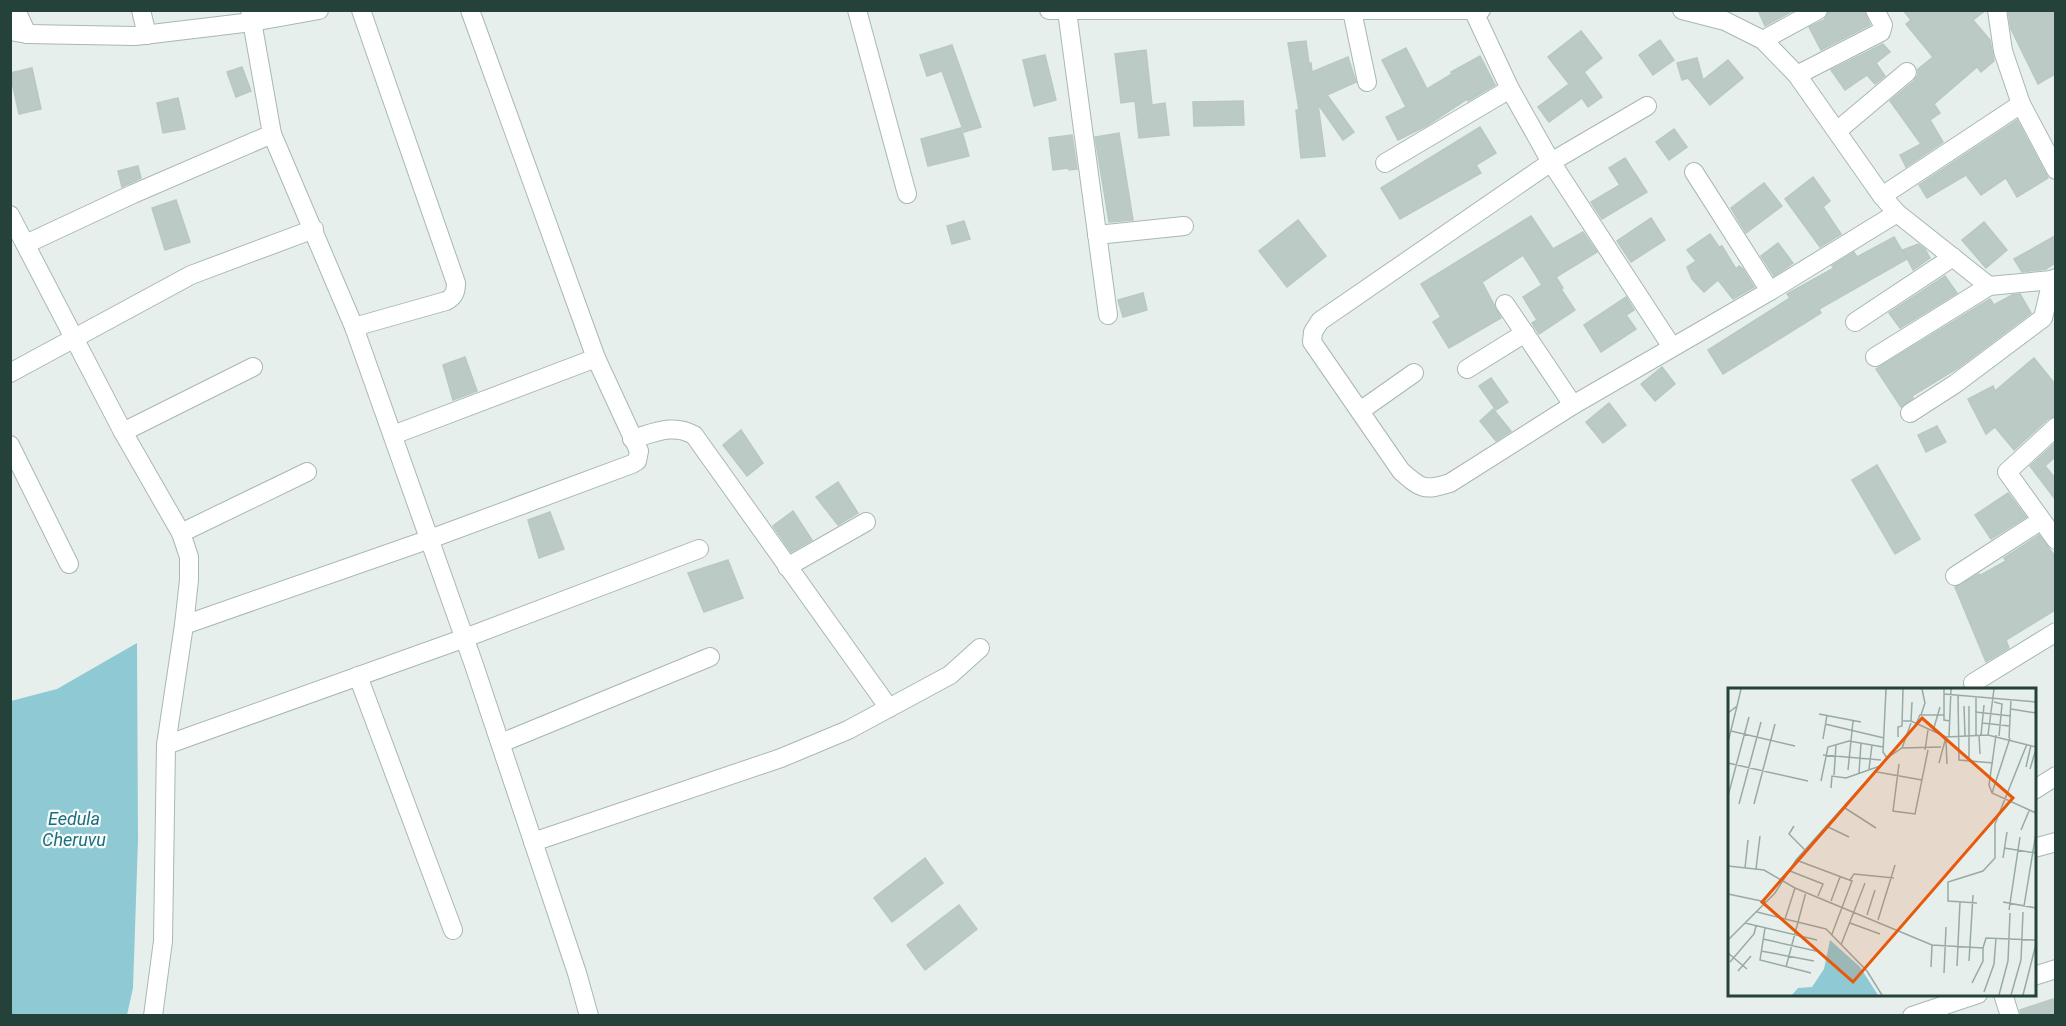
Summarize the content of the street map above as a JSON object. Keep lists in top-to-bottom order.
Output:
{
  "water": ["Eedula Cheruvu"]
}
